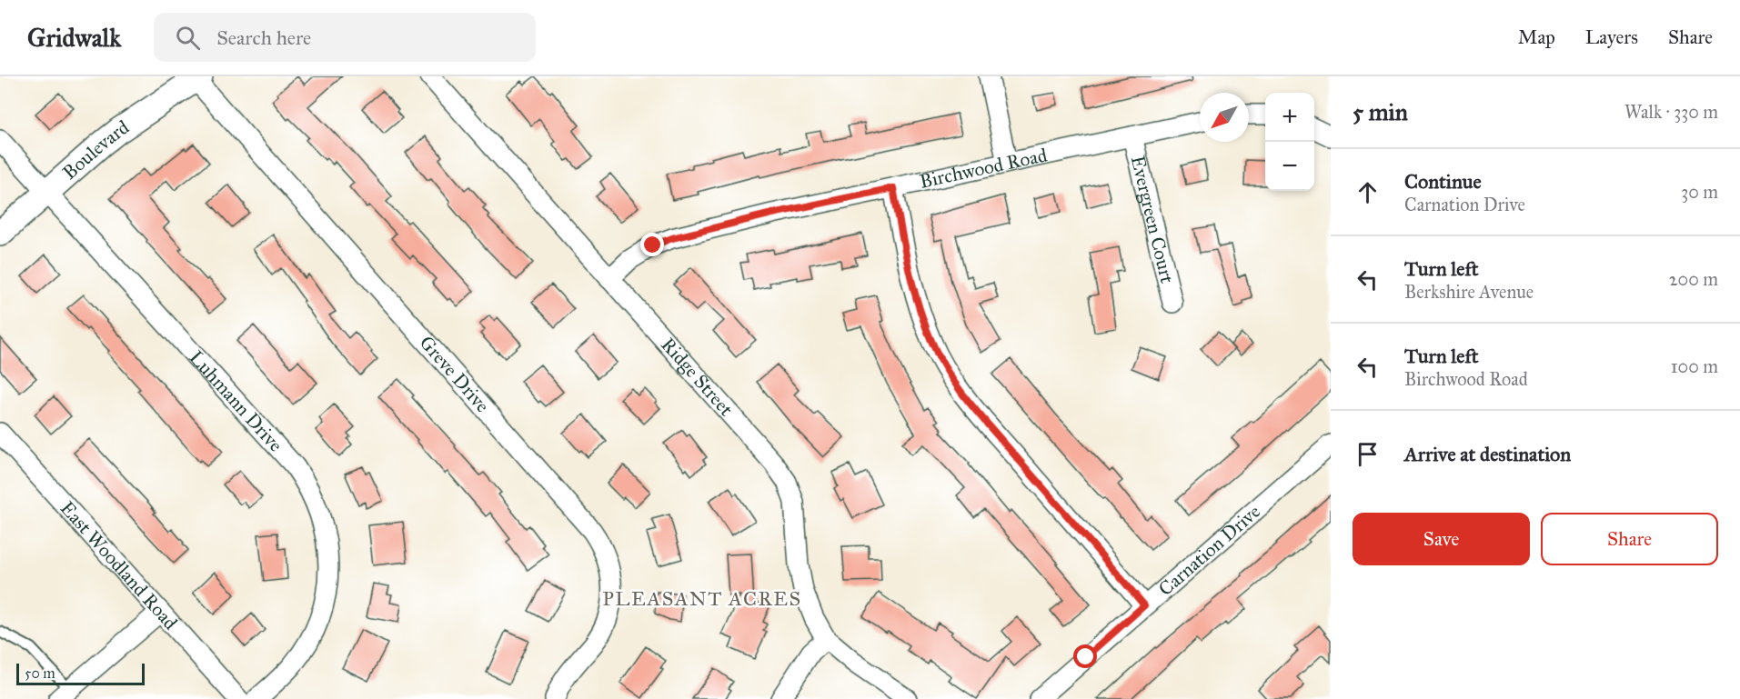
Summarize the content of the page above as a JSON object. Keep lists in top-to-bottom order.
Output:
{
  "streets": {
    "street": [
      "Boulevard",
      "Birchwood Road",
      "Evergreen Court",
      "Greve Drive",
      "Ridge Street",
      "Luhmann Drive",
      "Carnation Drive",
      "East Woodland Road"
    ]
  },
  "crossings": [
    ["Boulevard", "Greve Drive"],
    ["Boulevard", "Luhmann Drive"],
    ["Birchwood Road", "Evergreen Court"],
    ["Birchwood Road", "Ridge Street"]
  ],
  "districts": ["PLEASANT ACRES"],
  "scale_bar": "50 m",
  "north": "bottom left",
  "page": {
    "header": "Gridwalk",
    "search": "Search here",
    "nav": ["Map", "Layers", "Share"],
    "heading": ["5 min", "Walk · 330 m"],
    "map_buttons": ["+", "−"],
    "list": [
      ["Continue", "Carnation Drive", "30 m"],
      ["Turn left", "Berkshire Avenue", "200 m"],
      ["Turn left", "Birchwood Road", "100 m"],
      "Arrive at destination"
    ],
    "buttons": ["Save", "Share"],
    "scale": "50 m"
  }
}
